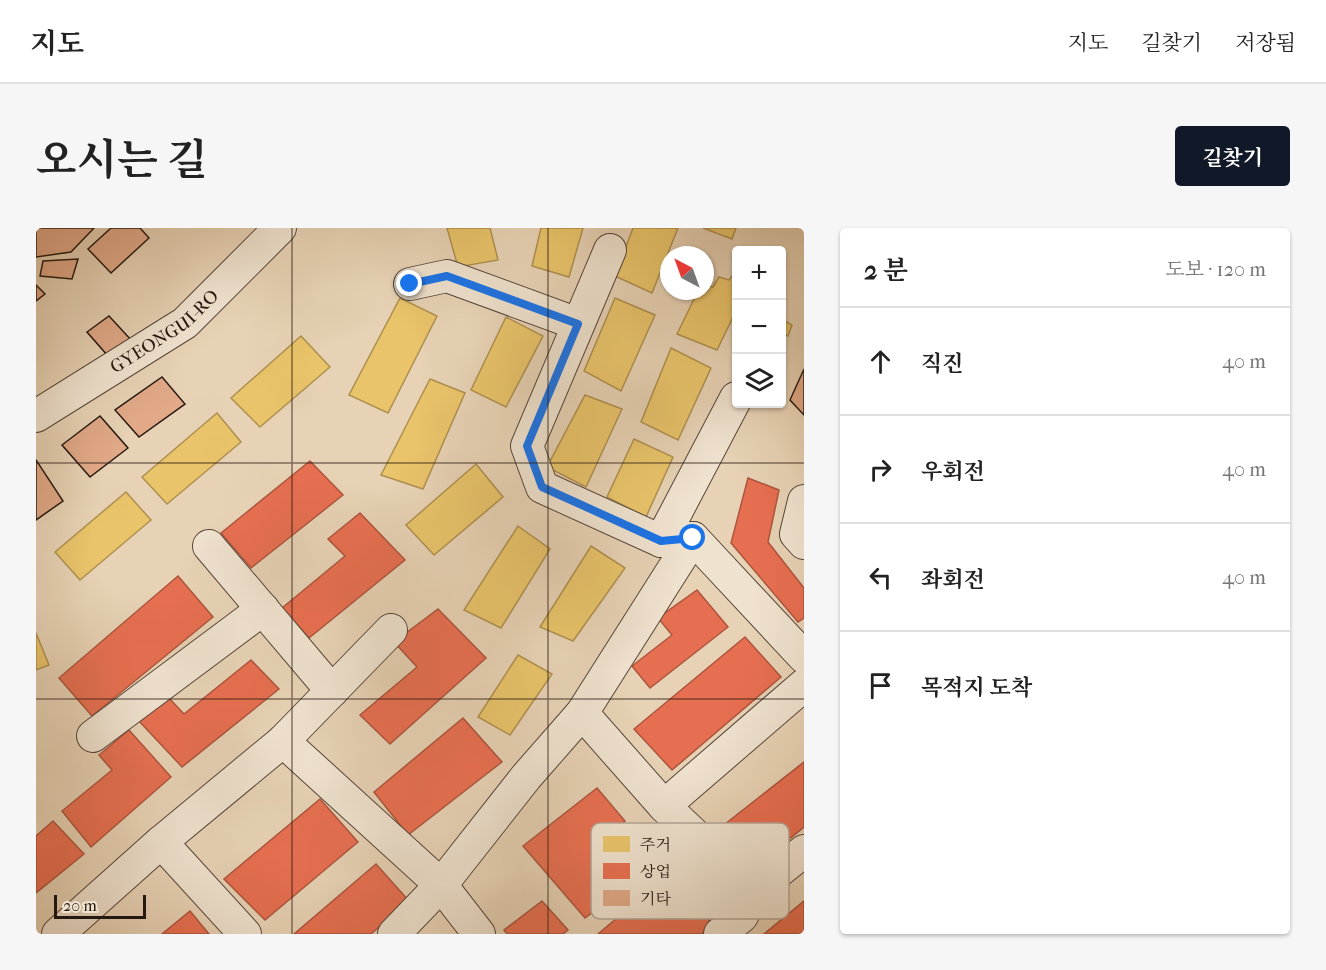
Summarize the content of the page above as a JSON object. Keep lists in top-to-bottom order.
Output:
{
  "streets": {
    "street": ["GYEONGUI-RO"]
  },
  "legend": ["주거", "상업", "기타"],
  "scale_bar": "20 m",
  "north": "top left",
  "page": {
    "header": "지도",
    "nav": ["지도", "길찾기", "저장됨"],
    "title": "오시는 길",
    "buttons": "길찾기",
    "heading": ["2 분", "도보 · 120 m"],
    "map_buttons": ["+", "−"],
    "list": [
      ["직진", "40 m"],
      ["우회전", "40 m"],
      ["좌회전", "40 m"],
      "목적지 도착"
    ],
    "scale": "20 m"
  }
}
